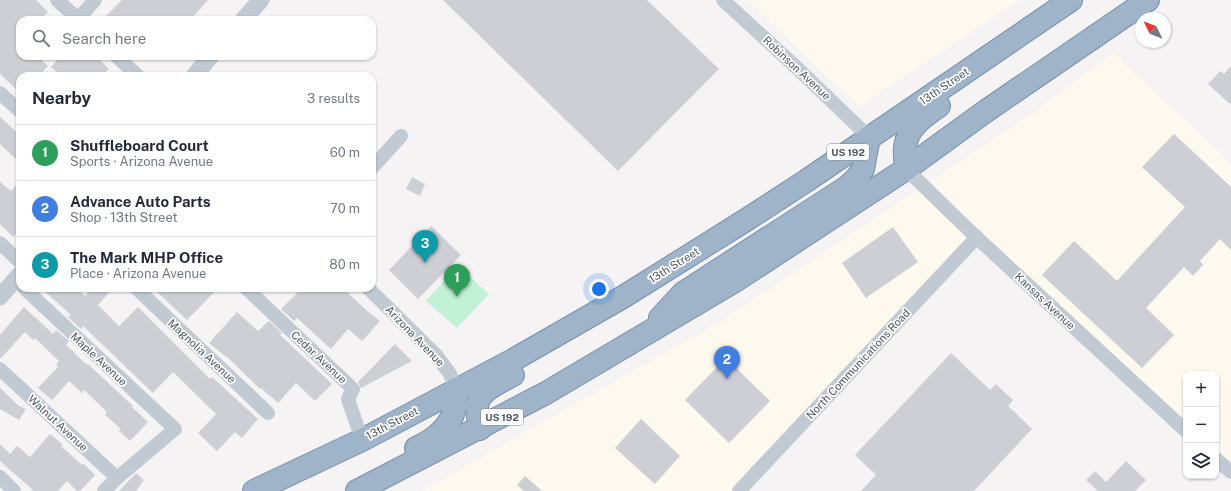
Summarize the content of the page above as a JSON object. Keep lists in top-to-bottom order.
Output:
{
  "streets": {
    "highway": ["13th Street", "US 192"],
    "street": [
      "Robinson Avenue",
      "Kansas Avenue",
      "Arizona Avenue",
      "Magnolia Avenue",
      "Cedar Avenue",
      "Maple Avenue",
      "North Communications Road",
      "Walnut Avenue"
    ]
  },
  "crossings": [
    ["Robinson Avenue", "13th Street"],
    ["13th Street", "Arizona Avenue"],
    ["13th Street", "Cedar Avenue"],
    ["US 192", "Kansas Avenue"],
    ["Kansas Avenue", "North Communications Road"],
    ["Maple Avenue", "Walnut Avenue"]
  ],
  "north": "top left",
  "page": {
    "search": "Search here",
    "heading": ["Nearby", "3 results"],
    "list": [
      {
        "mark": "1",
        "name": "Shuffleboard Court",
        "note": "Sports · Arizona Avenue",
        "value": "60 m"
      },
      {
        "mark": "2",
        "name": "Advance Auto Parts",
        "note": "Shop · 13th Street",
        "value": "70 m"
      },
      {
        "mark": "3",
        "name": "The Mark MHP Office",
        "note": "Place · Arizona Avenue",
        "value": "80 m"
      }
    ],
    "pins": ["3", "1", "2"],
    "map_buttons": ["+", "−"]
  }
}
